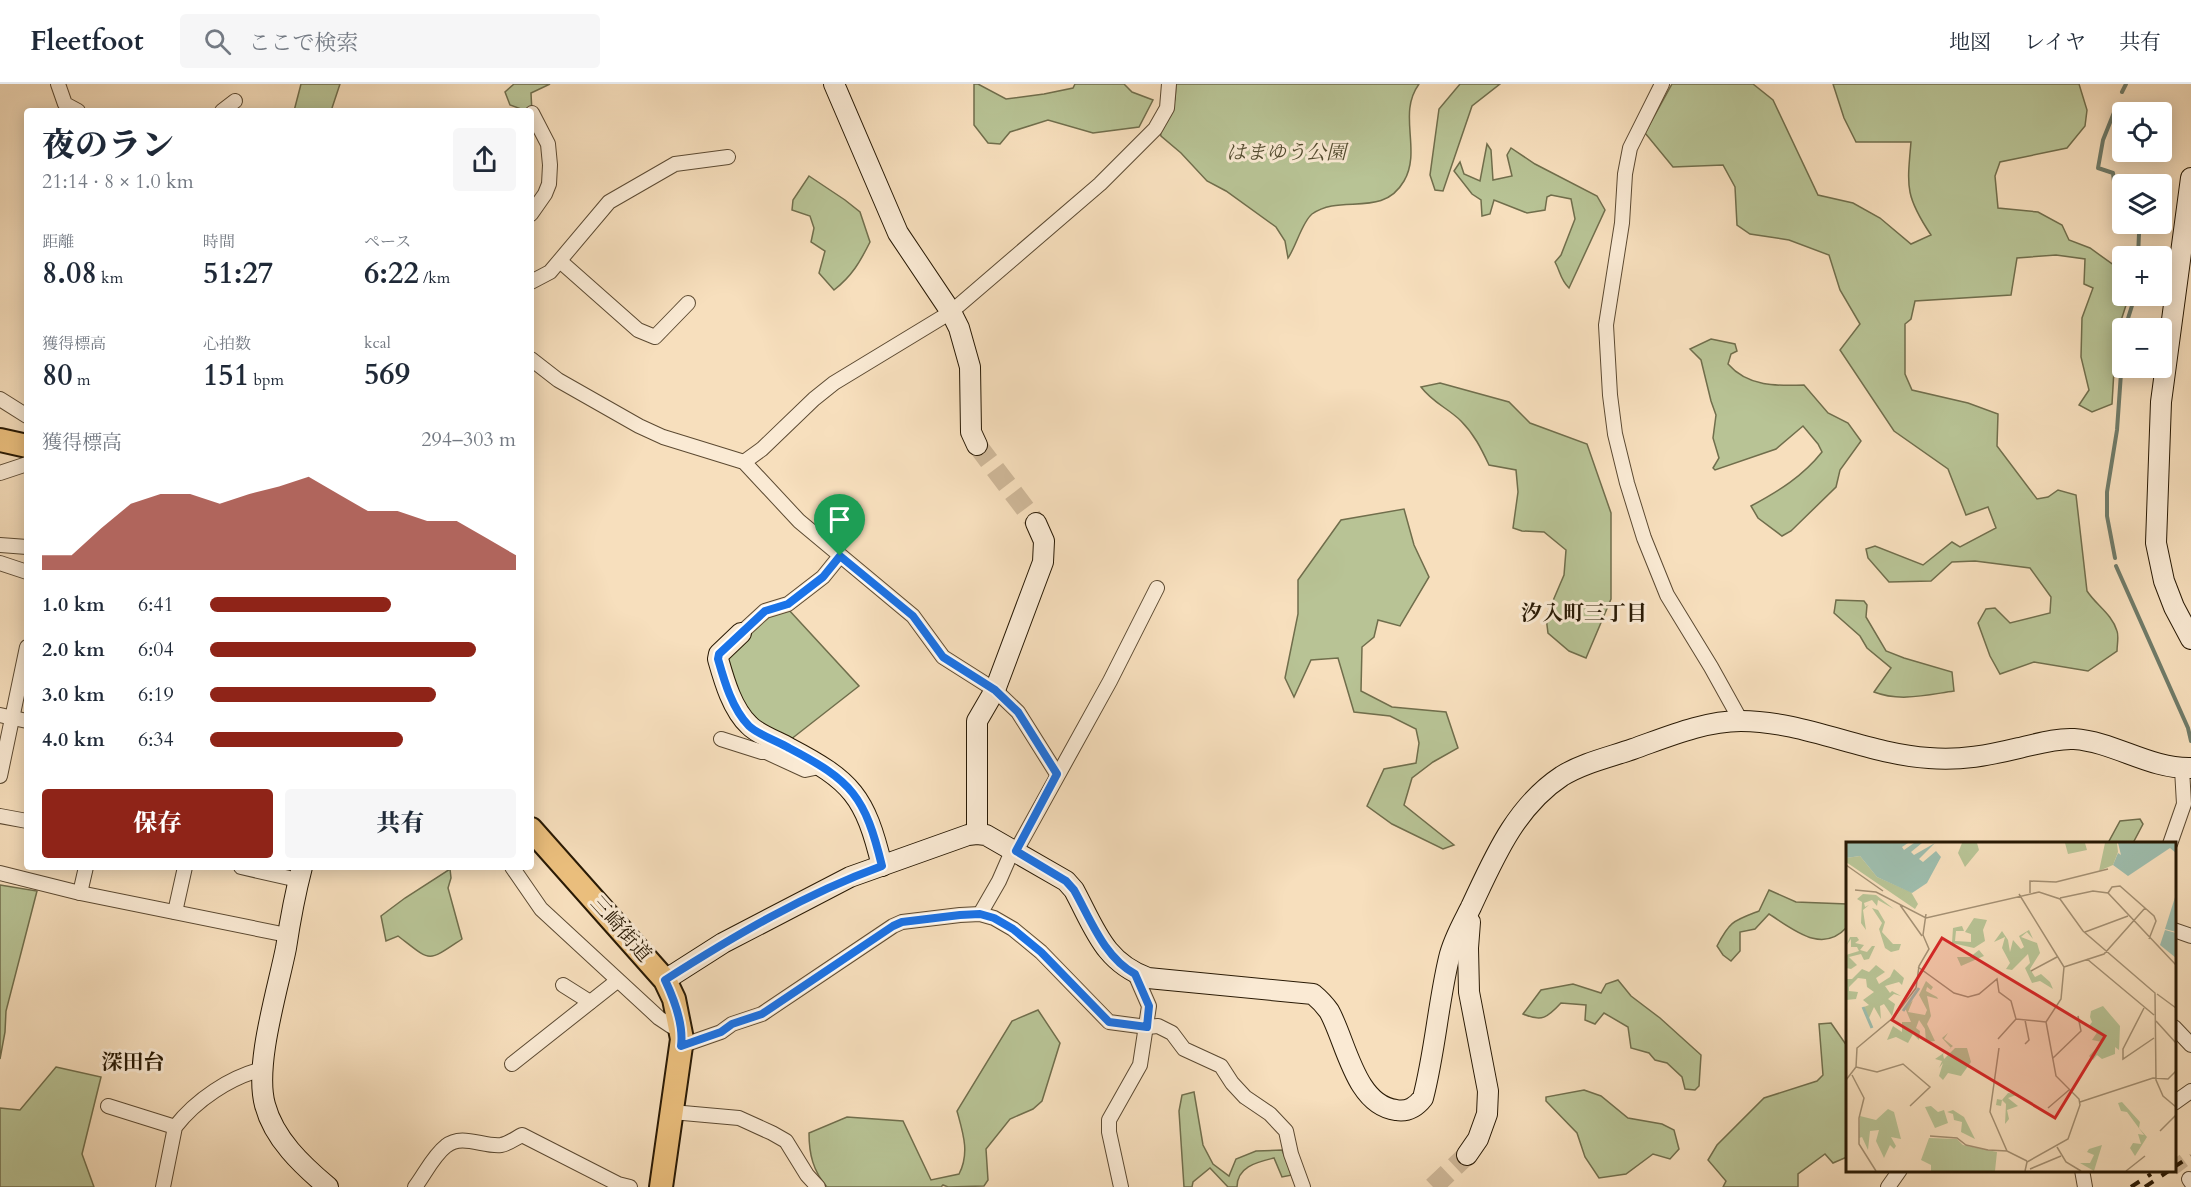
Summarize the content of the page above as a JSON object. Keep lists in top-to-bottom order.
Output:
{
  "streets": {
    "main road": ["三崎街道"]
  },
  "districts": ["汐入町三丁目", "深田台"],
  "parks": ["はまゆう公園"],
  "page": {
    "header": "Fleetfoot",
    "search": "ここで検索",
    "nav": ["地図", "レイヤ", "共有"],
    "map_buttons": ["+", "−"],
    "heading": ["夜のラン", "21:14 · 8 × 1.0 km"],
    "stats": [
      ["距離", "8.08 km"],
      ["時間", "51:27"],
      ["ペース", "6:22 /km"],
      ["獲得標高", "80 m"],
      ["心拍数", "151 bpm"],
      ["kcal", "569"]
    ],
    "chart": ["獲得標高", "294–303 m"],
    "list": [
      {
        "name": "1.0 km",
        "note": "6:41"
      },
      {
        "name": "2.0 km",
        "note": "6:04"
      },
      {
        "name": "3.0 km",
        "note": "6:19"
      },
      {
        "name": "4.0 km",
        "note": "6:34"
      }
    ],
    "buttons": ["保存", "共有"]
  }
}
